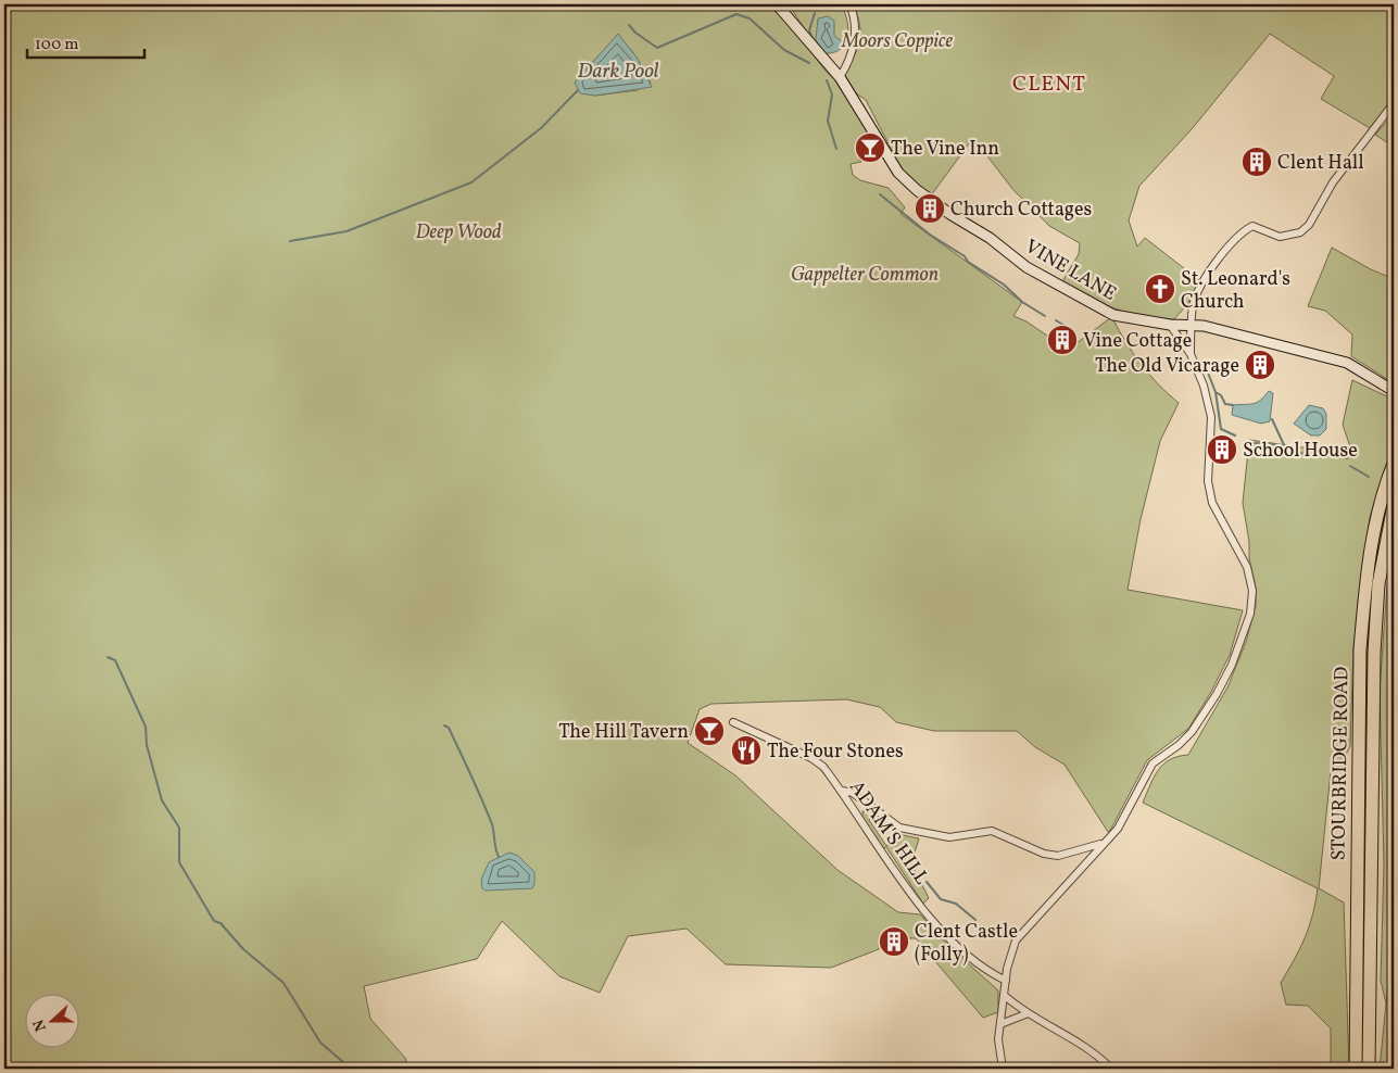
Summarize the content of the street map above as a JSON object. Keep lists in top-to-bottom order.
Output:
{
  "streets": {
    "highway": ["STOURBRIDGE ROAD"],
    "street": ["VINE LANE", "ADAM'S HILL"]
  },
  "districts": ["CLENT"],
  "water": ["Dark Pool"],
  "parks": ["Moors Coppice", "Deep Wood", "Gappelter Common"],
  "places": {
    "bar": ["The Vine Inn", "The Hill Tavern"],
    "building": [
      "Clent Hall",
      "Church Cottages",
      "Vine Cottage",
      "The Old Vicarage",
      "School House",
      "Clent Castle (Folly)"
    ],
    "church": ["St. Leonard's Church"],
    "restaurant": ["The Four Stones"]
  },
  "scale_bar": "100 m",
  "north": "left"
}
